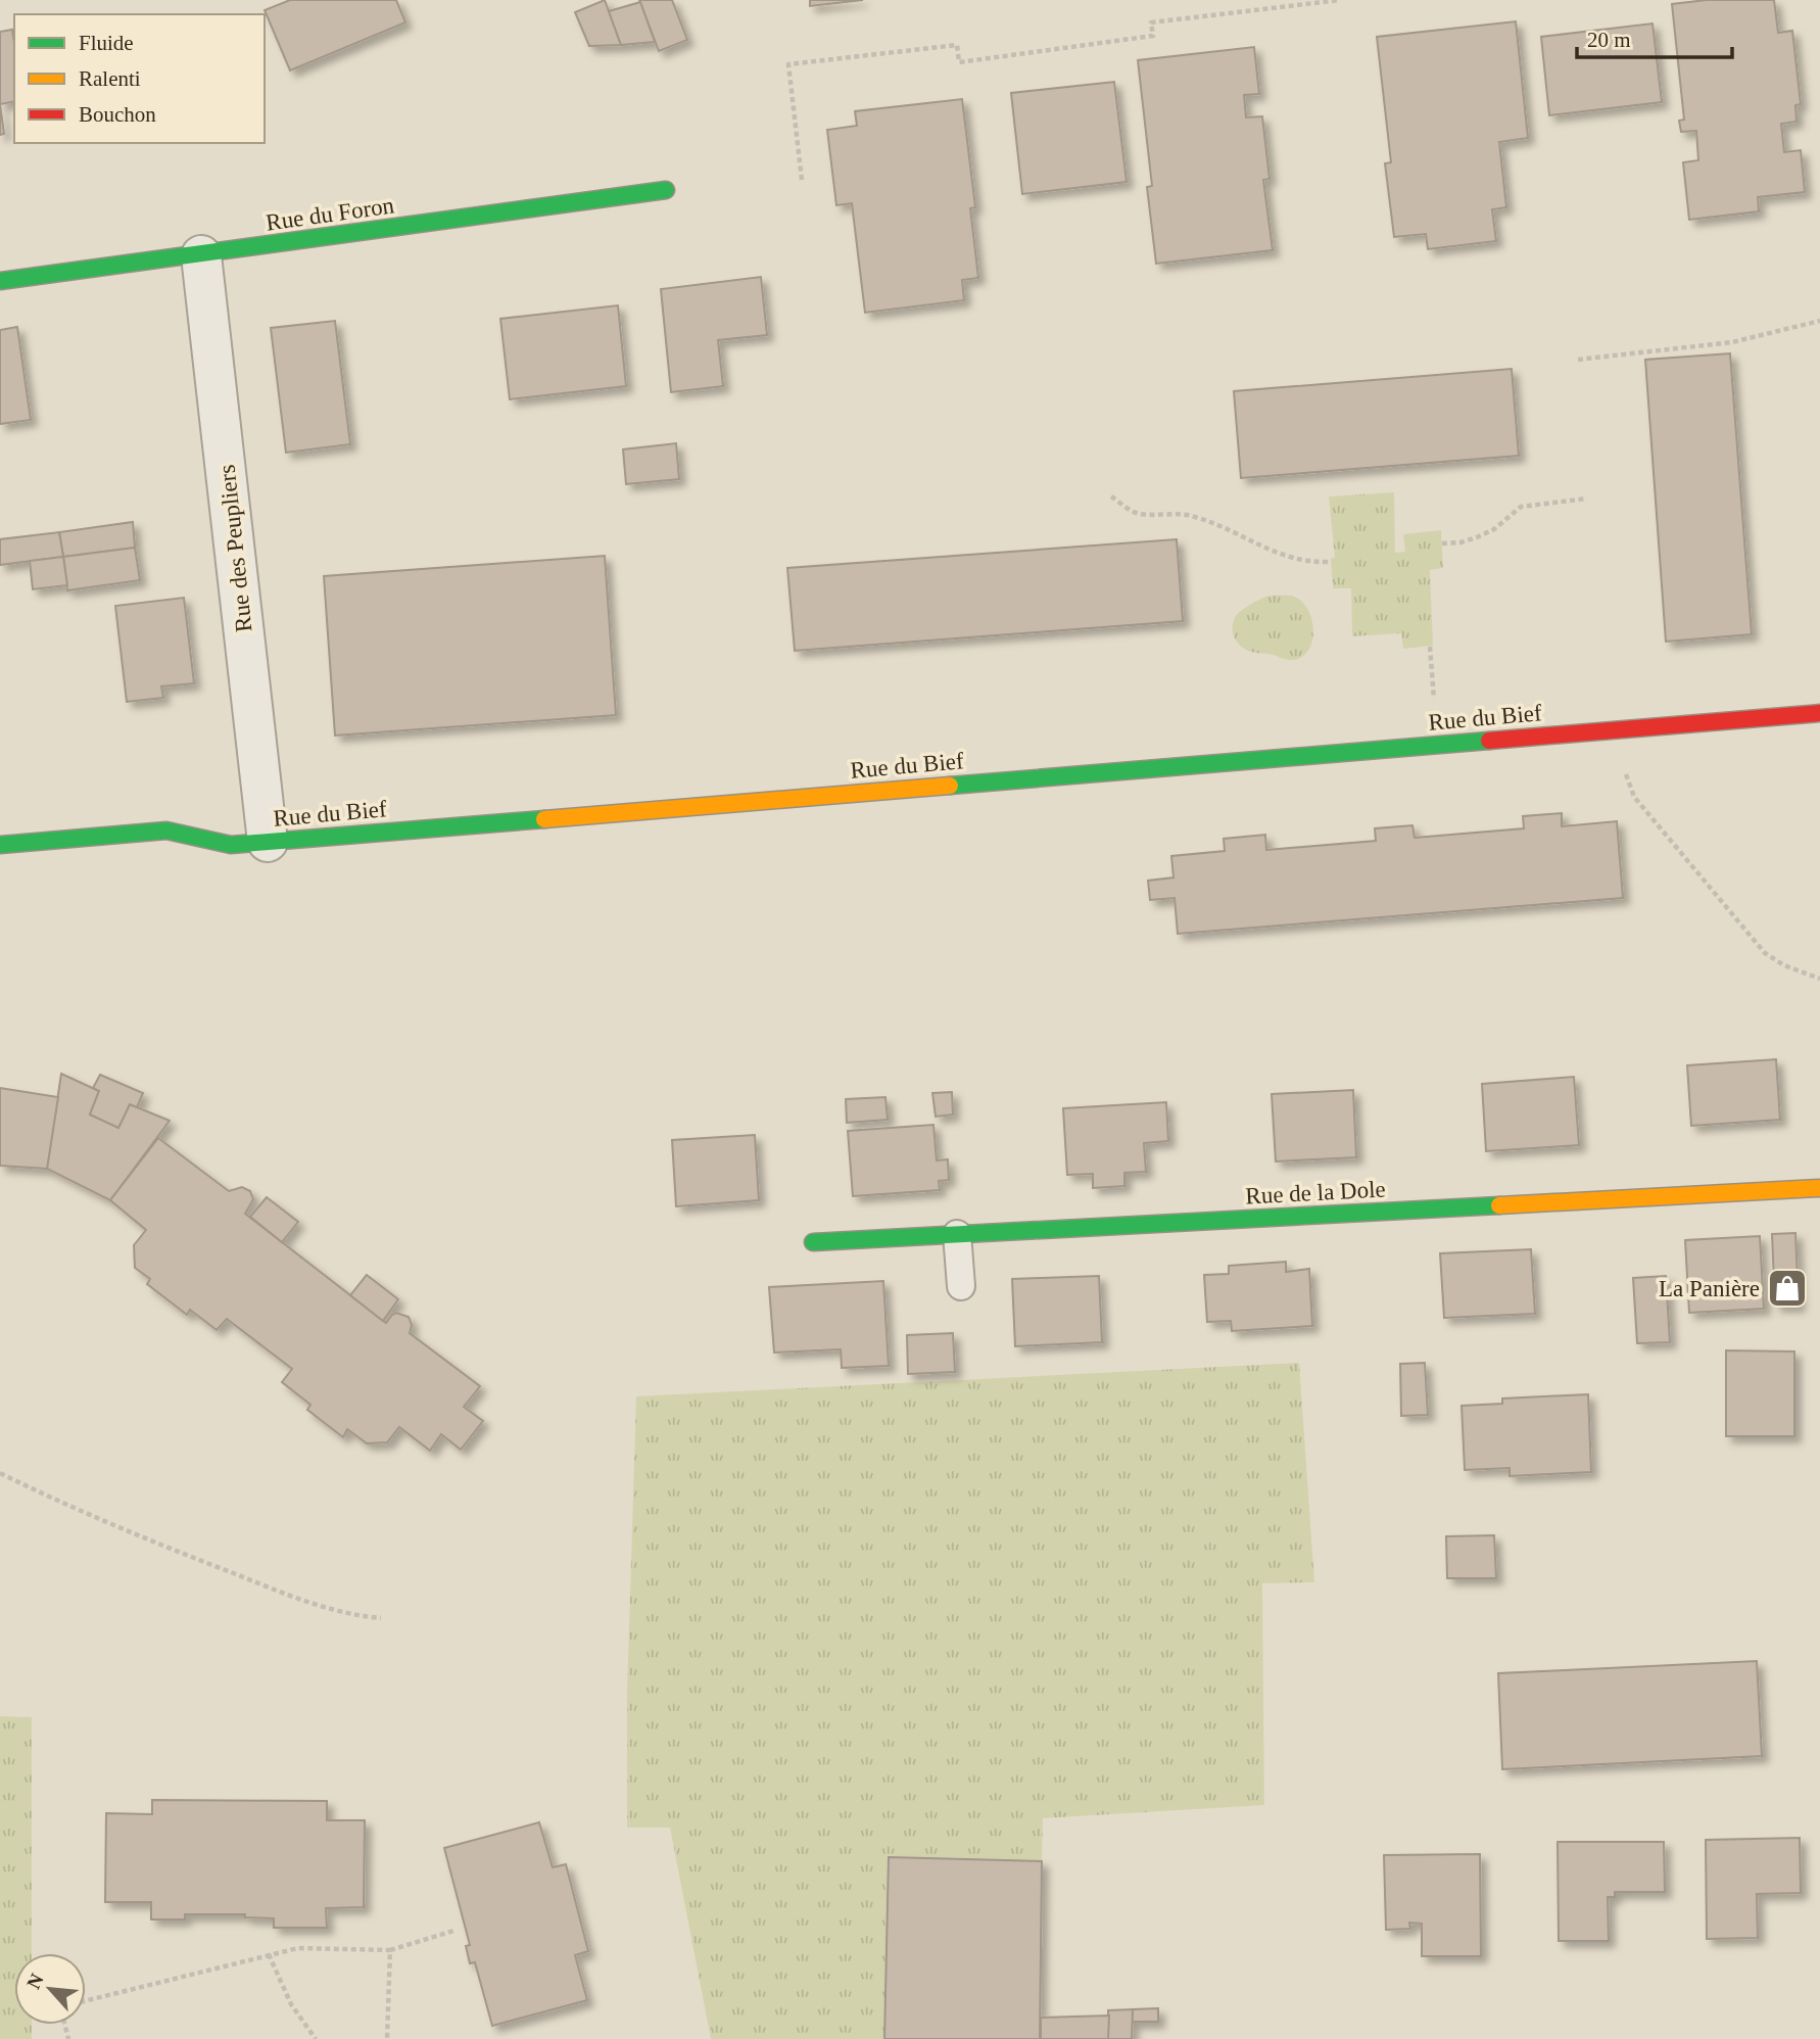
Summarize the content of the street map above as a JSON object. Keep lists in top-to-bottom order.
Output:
{
  "streets": {
    "street": [
      "Rue du Foron",
      "Rue des Peupliers",
      "Rue du Bief",
      "Rue de la Dole"
    ]
  },
  "crossings": [
    ["Rue du Foron", "Rue des Peupliers"],
    ["Rue des Peupliers", "Rue du Bief"]
  ],
  "places": {
    "shop": ["La Panière"]
  },
  "legend": ["Fluide", "Ralenti", "Bouchon"],
  "scale_bar": "20 m",
  "north": "top left"
}
